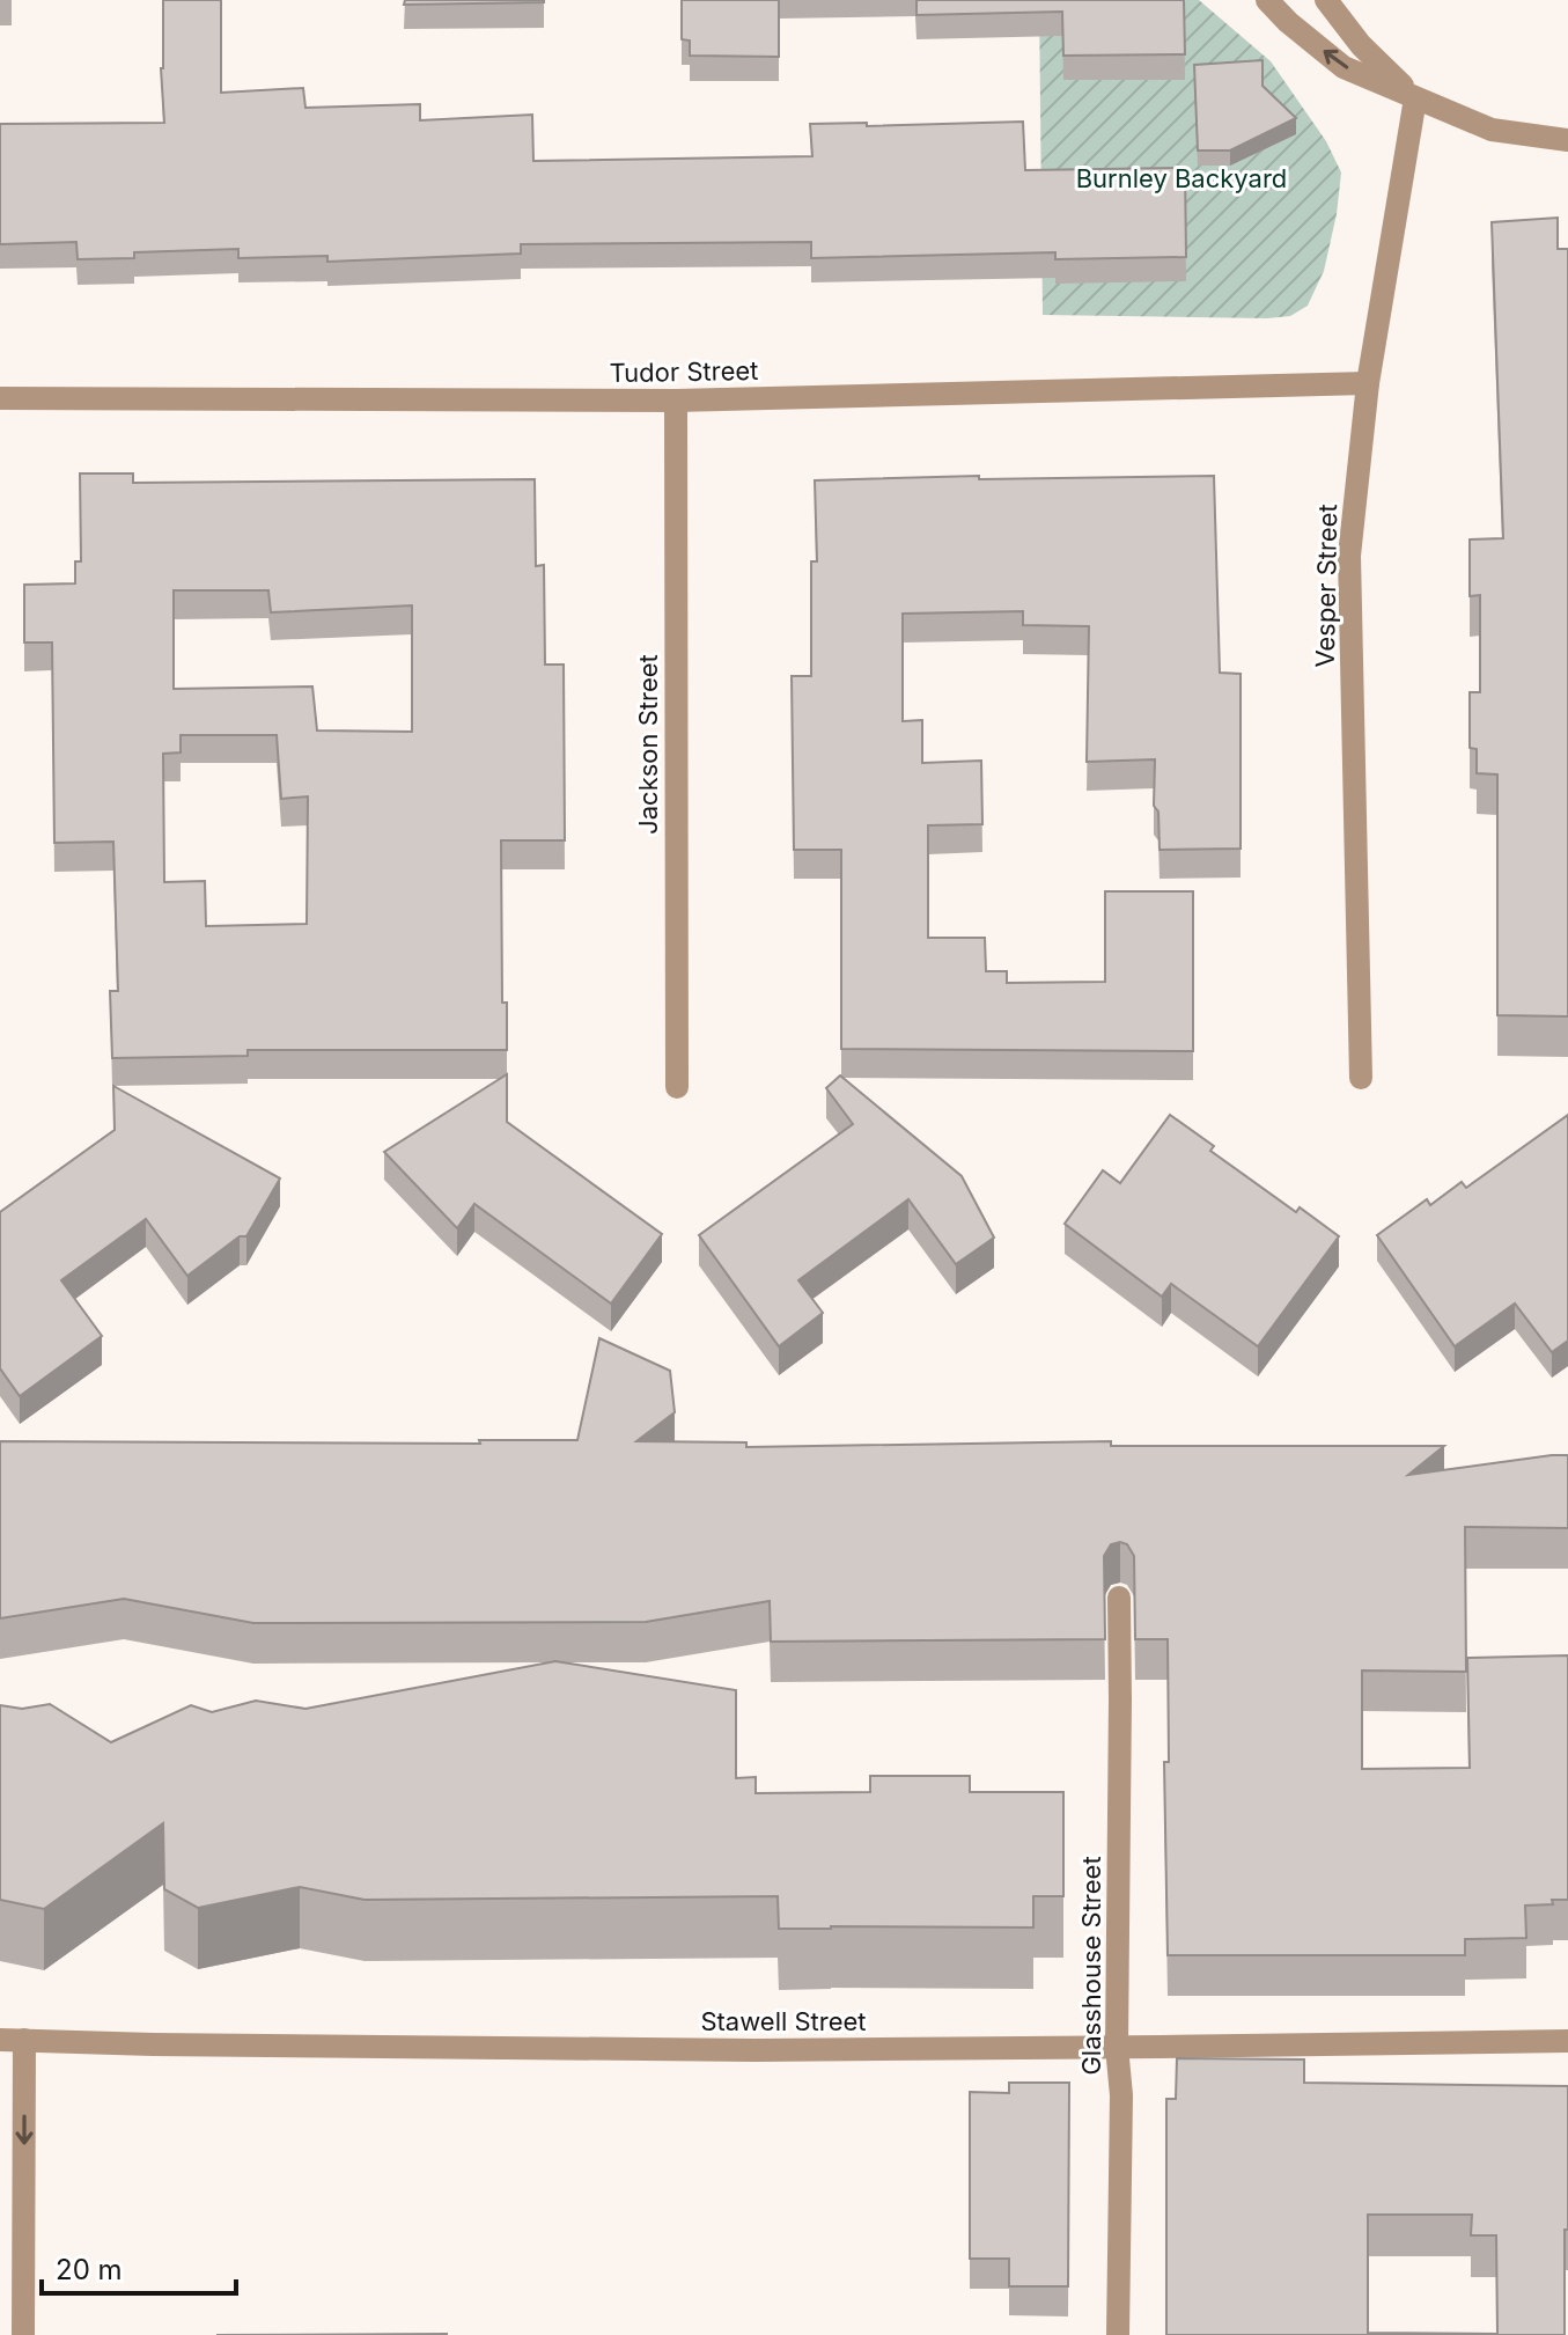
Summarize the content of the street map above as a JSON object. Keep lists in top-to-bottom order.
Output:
{
  "streets": {
    "street": [
      "Tudor Street",
      "Vesper Street",
      "Jackson Street",
      "Glasshouse Street",
      "Stawell Street"
    ]
  },
  "crossings": [
    ["Tudor Street", "Vesper Street"],
    ["Tudor Street", "Jackson Street"],
    ["Glasshouse Street", "Stawell Street"]
  ],
  "parks": ["Burnley Backyard"],
  "scale_bar": "20 m"
}
